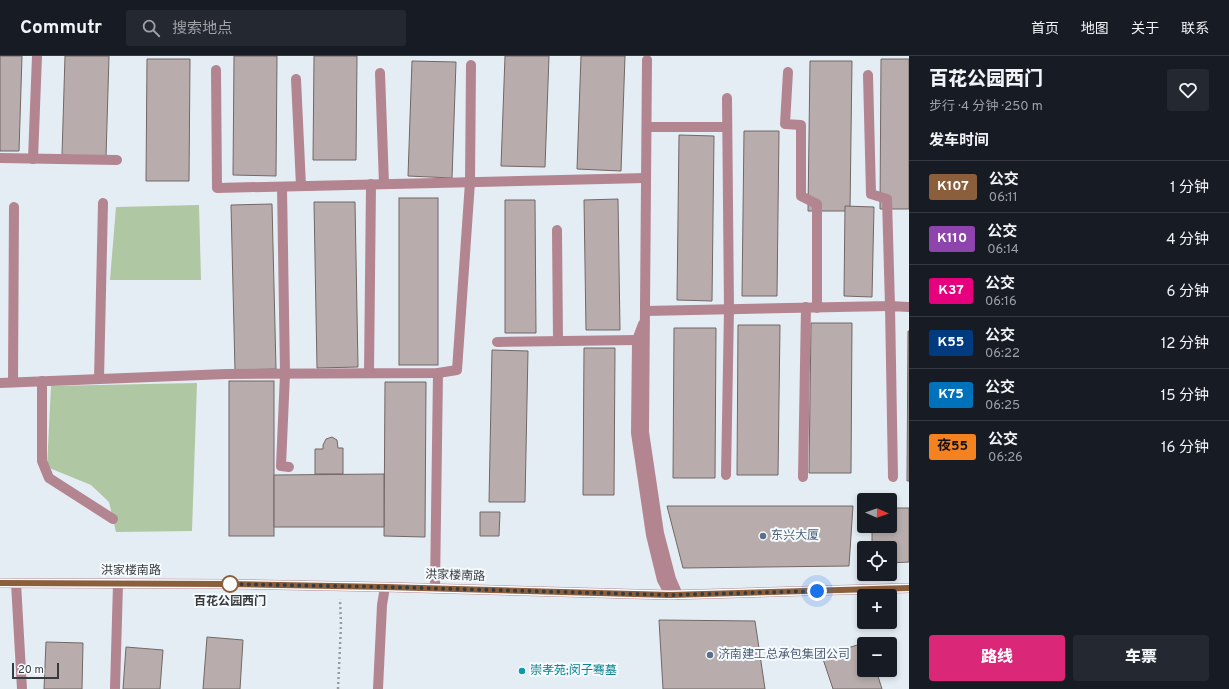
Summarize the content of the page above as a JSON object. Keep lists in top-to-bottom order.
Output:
{
  "streets": {
    "street": ["洪家楼南路"]
  },
  "places": [
    "东兴大厦",
    "百花公园西门",
    "济南建工总承包集团公司",
    "崇孝苑;闵子骞墓"
  ],
  "lines": ["bus line K107"],
  "scale_bar": "20 m",
  "north": "right",
  "page": {
    "header": "Commutr",
    "search": "搜索地点",
    "nav": [
      "首页",
      "地图",
      "关于",
      "联系"
    ],
    "heading": [
      ["百花公园西门", "步行 · 4 分钟 · 250 m"],
      "发车时间"
    ],
    "list": [
      {
        "mark": "K107",
        "name": "公交",
        "note": "06:11",
        "value": "1 分钟"
      },
      {
        "mark": "K110",
        "name": "公交",
        "note": "06:14",
        "value": "4 分钟"
      },
      {
        "mark": "K37",
        "name": "公交",
        "note": "06:16",
        "value": "6 分钟"
      },
      {
        "mark": "K55",
        "name": "公交",
        "note": "06:22",
        "value": "12 分钟"
      },
      {
        "mark": "K75",
        "name": "公交",
        "note": "06:25",
        "value": "15 分钟"
      },
      {
        "mark": "夜55",
        "name": "公交",
        "note": "06:26",
        "value": "16 分钟"
      }
    ],
    "map_buttons": ["+", "−"],
    "buttons": ["路线", "车票"],
    "scale": "20 m"
  }
}
